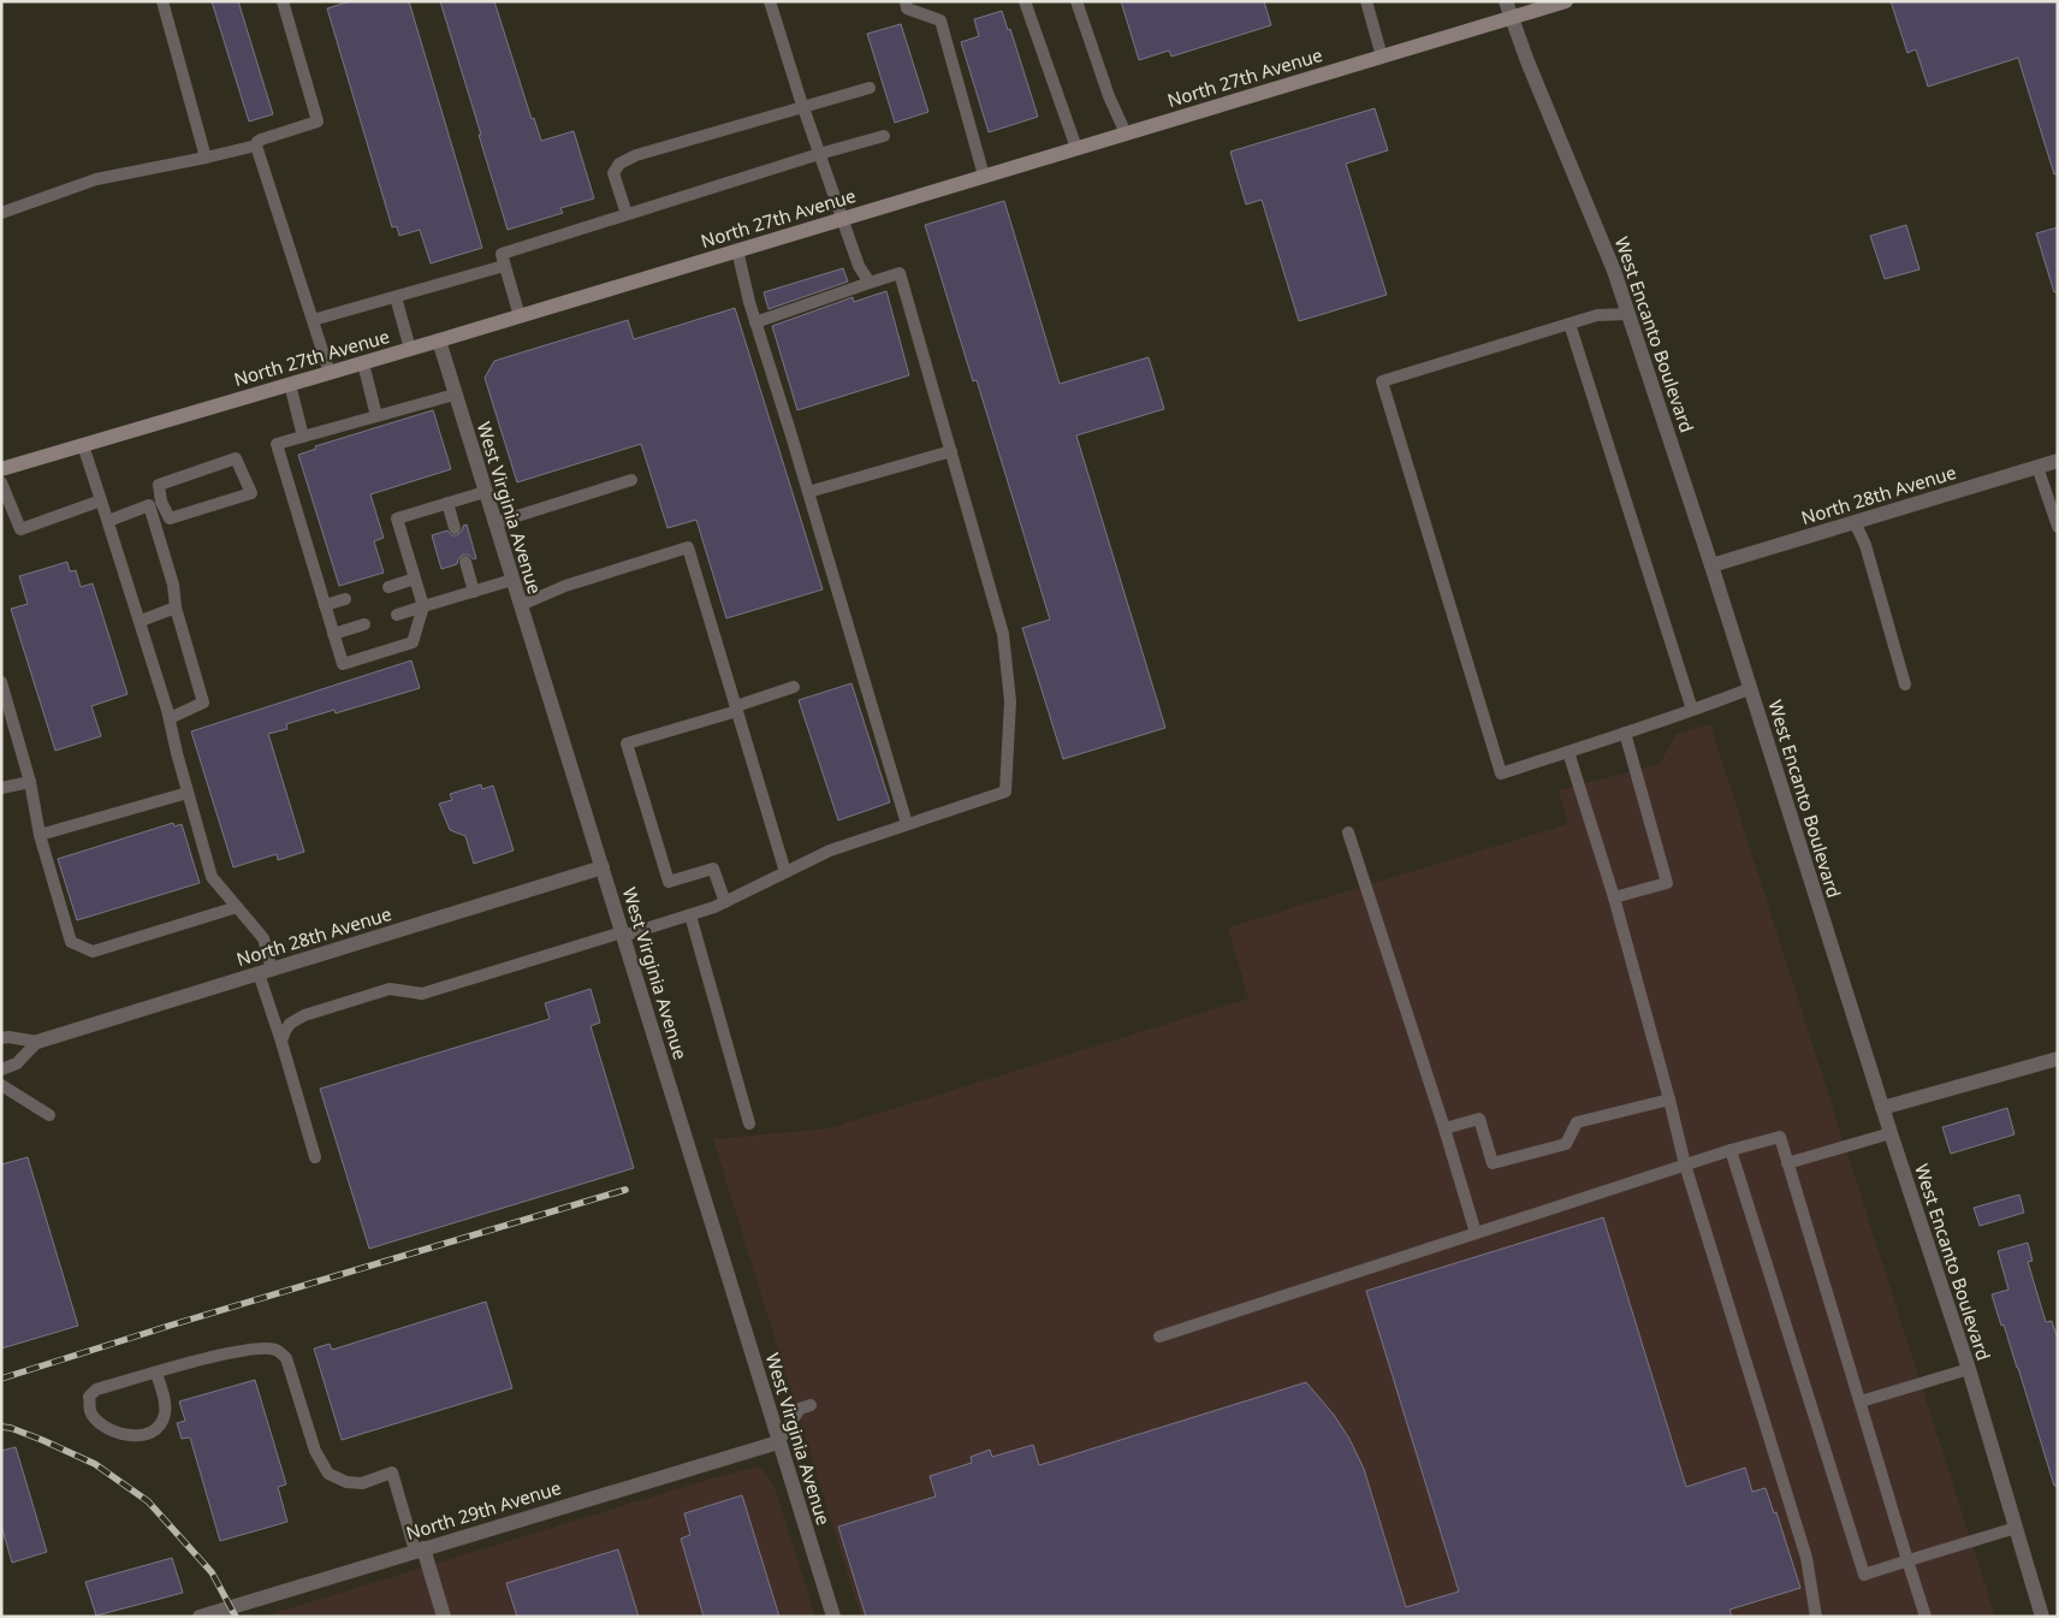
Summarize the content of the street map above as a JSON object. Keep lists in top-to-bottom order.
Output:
{
  "streets": {
    "main road": ["North 27th Avenue"],
    "street": [
      "West Encanto Boulevard",
      "North 28th Avenue",
      "West Virginia Avenue",
      "North 29th Avenue"
    ]
  },
  "crossings": [
    ["North 27th Avenue", "West Encanto Boulevard"],
    ["North 27th Avenue", "West Virginia Avenue"],
    ["West Encanto Boulevard", "North 28th Avenue"],
    ["North 28th Avenue", "West Virginia Avenue"],
    ["West Virginia Avenue", "North 29th Avenue"]
  ]
}
